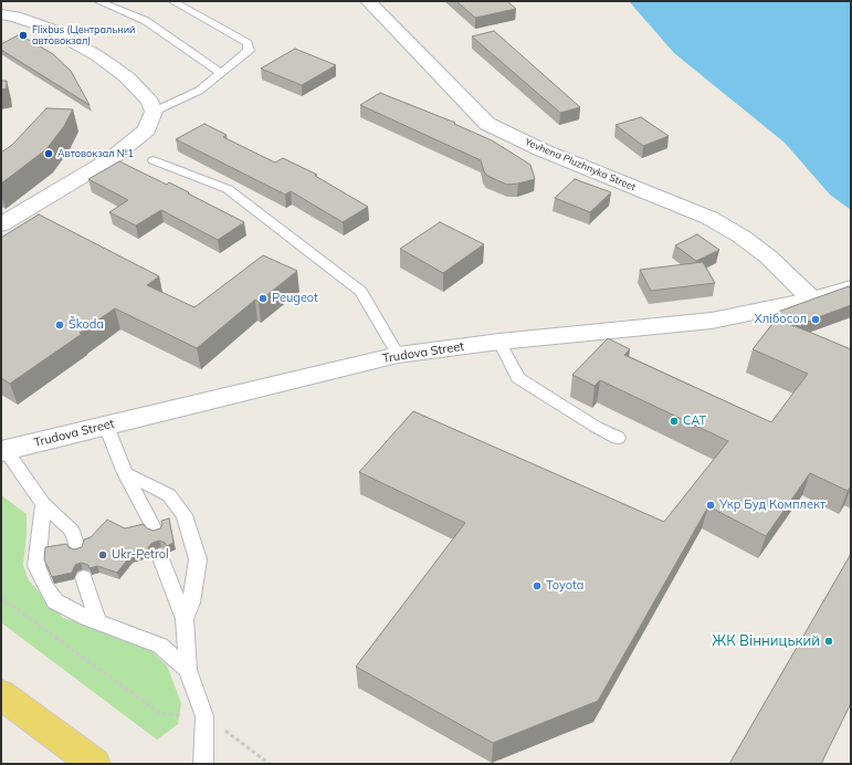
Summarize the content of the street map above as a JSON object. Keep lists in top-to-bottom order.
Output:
{
  "streets": {
    "street": ["Yevhena Pluzhnyka Street", "Trudova Street"]
  },
  "crossings": [
    ["Yevhena Pluzhnyka Street", "Trudova Street"]
  ],
  "places": [
    "Flixbus (Центральний автовокзал)",
    "Автовокзал №1",
    "Peugeot",
    "Хлібосол",
    "Škoda",
    "САТ",
    "Укр Буд Комплект",
    "Ukr-Petrol",
    "Toyota",
    "ЖК Вінницький"
  ]
}
